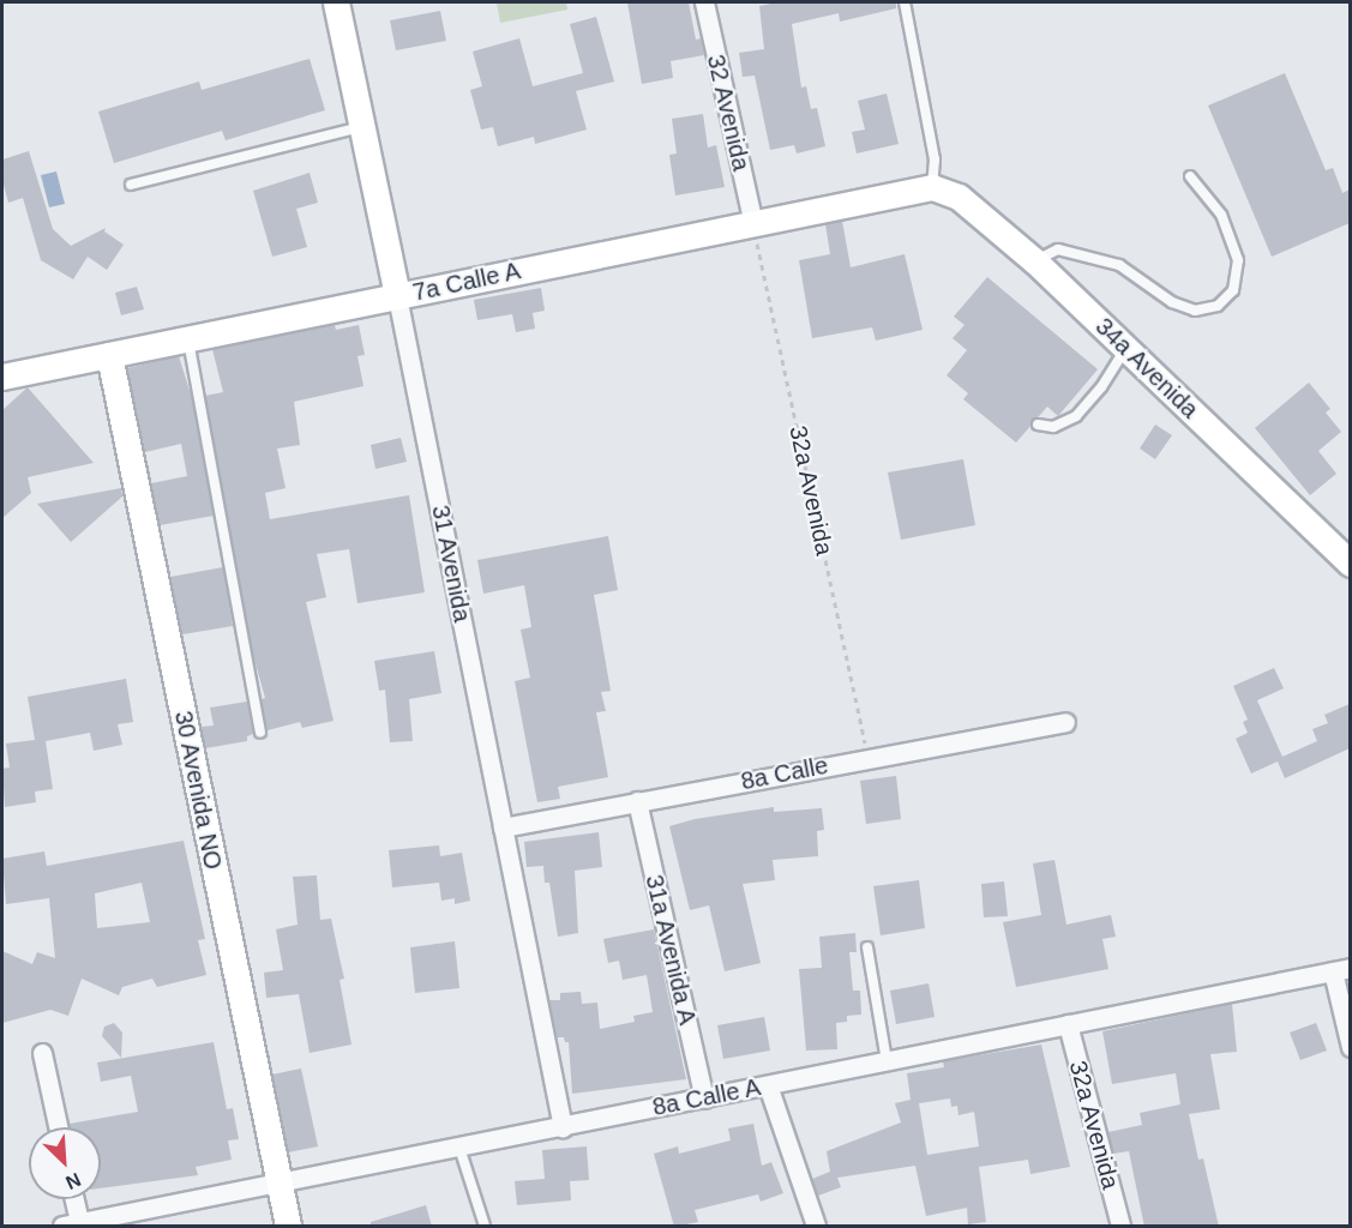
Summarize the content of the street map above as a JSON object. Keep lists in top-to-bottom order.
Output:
{
  "streets": {
    "street": [
      "32 Avenida",
      "7a Calle A",
      "34a Avenida",
      "32a Avenida",
      "31 Avenida",
      "8a Calle",
      "30 Avenida NO",
      "31a Avenida A",
      "8a Calle A"
    ]
  },
  "crossings": [
    ["32 Avenida", "7a Calle A"],
    ["32 Avenida", "32a Avenida"],
    ["7a Calle A", "34a Avenida"],
    ["7a Calle A", "32a Avenida"],
    ["7a Calle A", "31 Avenida"],
    ["7a Calle A", "30 Avenida NO"],
    ["32a Avenida", "8a Calle"],
    ["32a Avenida", "8a Calle A"],
    ["31 Avenida", "8a Calle"],
    ["31 Avenida", "8a Calle A"],
    ["8a Calle", "31a Avenida A"],
    ["30 Avenida NO", "8a Calle A"],
    ["31a Avenida A", "8a Calle A"]
  ],
  "north": "bottom right"
}
